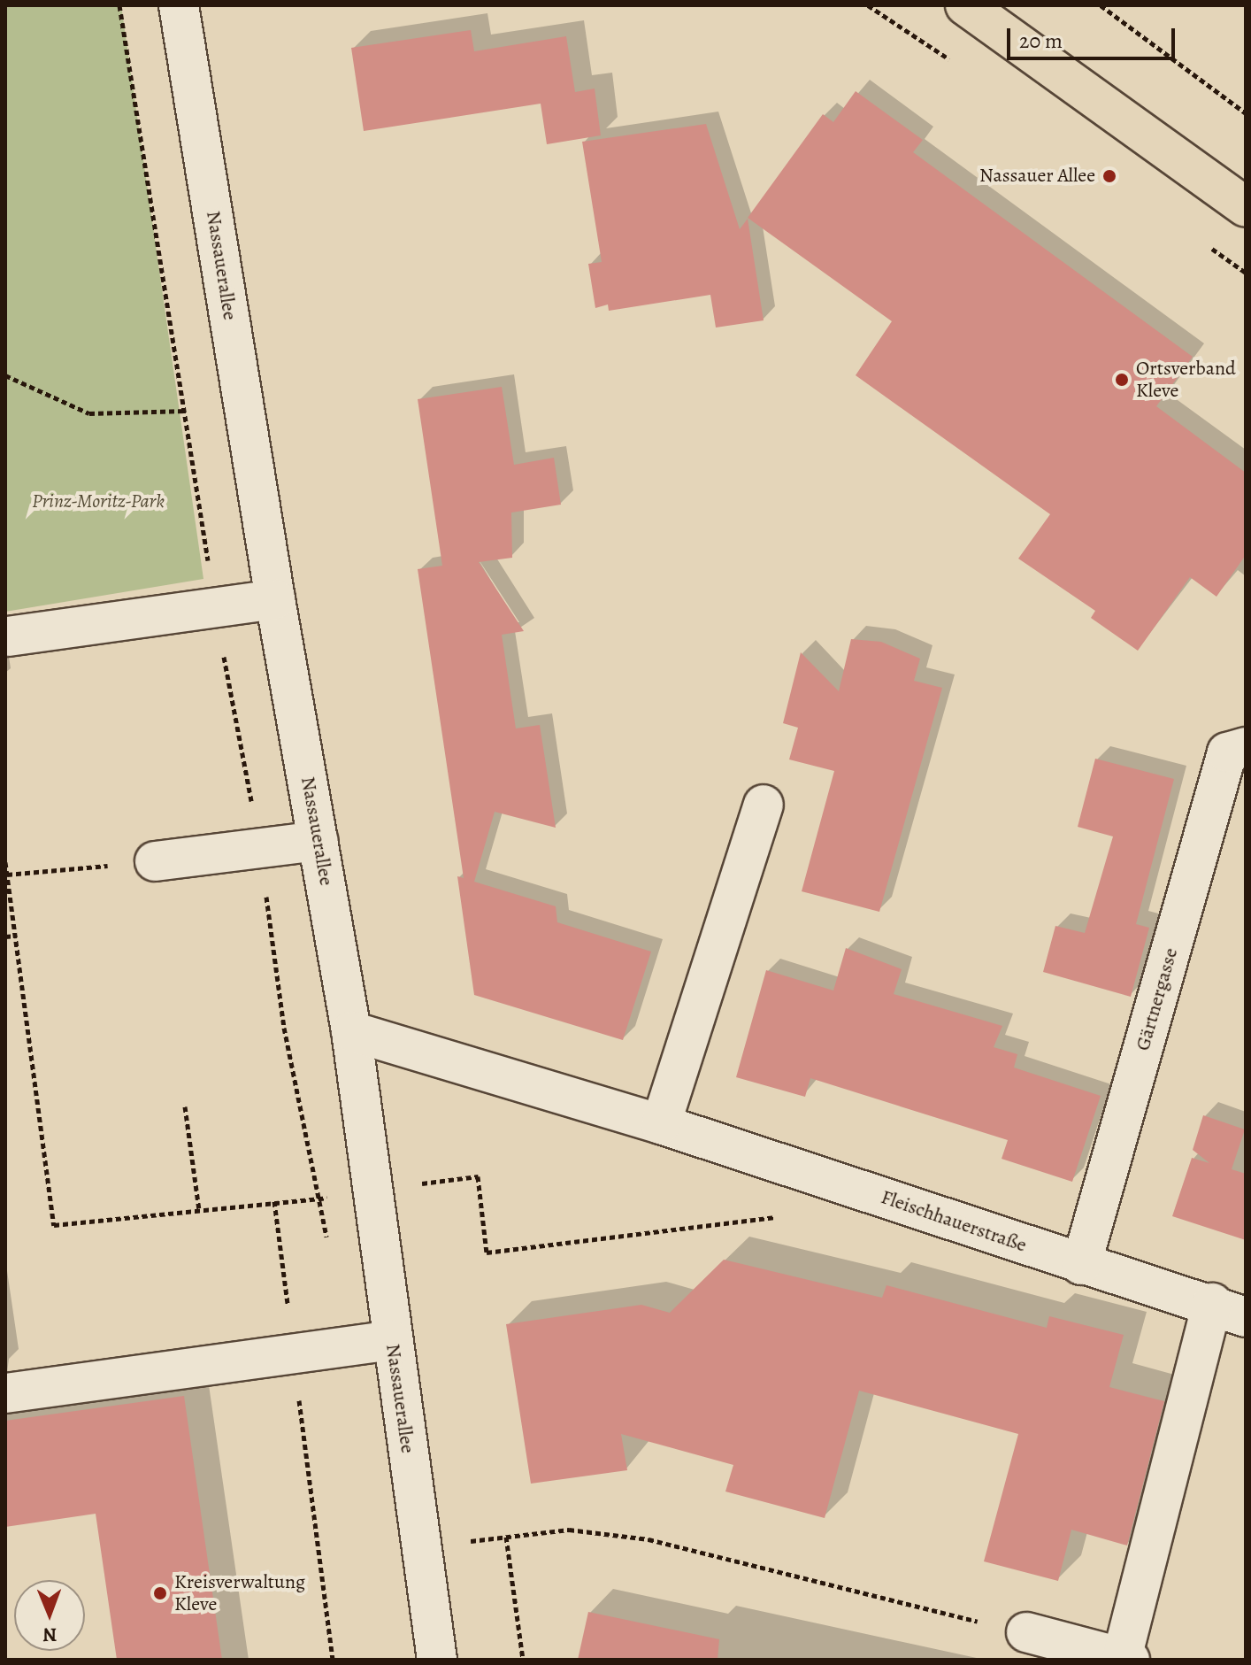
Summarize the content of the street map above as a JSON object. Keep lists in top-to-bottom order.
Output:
{
  "streets": {
    "street": ["Nassauerallee", "Gärtnergasse", "Fleischhauerstraße"]
  },
  "crossings": [
    ["Nassauerallee", "Fleischhauerstraße"],
    ["Gärtnergasse", "Fleischhauerstraße"]
  ],
  "parks": ["Prinz-Moritz-Park"],
  "places": ["Nassauer Allee", "Ortsverband Kleve", "Kreisverwaltung Kleve"],
  "scale_bar": "20 m",
  "north": "bottom"
}
